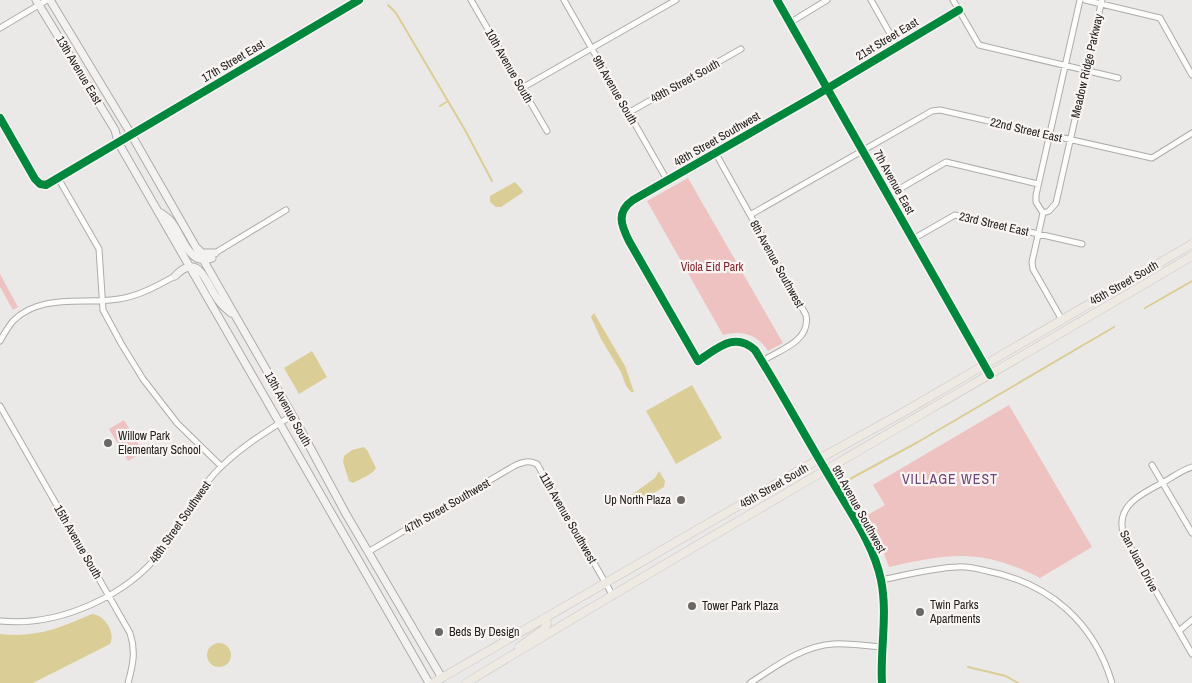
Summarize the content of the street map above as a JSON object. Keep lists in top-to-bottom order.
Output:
{
  "streets": {
    "main road": ["13th Avenue East", "45th Street South", "13th Avenue South"],
    "street": [
      "21st Street East",
      "17th Street East",
      "10th Avenue South",
      "Meadow Ridge Parkway",
      "49th Street South",
      "9th Avenue South",
      "22nd Street East",
      "48th Street Southwest",
      "7th Avenue East",
      "23rd Street East",
      "8th Avenue Southwest",
      "47th Street Southwest",
      "9th Avenue Southwest",
      "11th Avenue Southwest",
      "15th Avenue South",
      "San Juan Drive"
    ]
  },
  "crossings": [
    ["21st Street East", "48th Street Southwest"],
    ["21st Street East", "7th Avenue East"],
    ["17th Street East", "13th Avenue East"],
    ["17th Street East", "13th Avenue South"],
    ["Meadow Ridge Parkway", "22nd Street East"],
    ["Meadow Ridge Parkway", "23rd Street East"],
    ["Meadow Ridge Parkway", "45th Street South"],
    ["13th Avenue East", "13th Avenue South"],
    ["49th Street South", "9th Avenue South"],
    ["9th Avenue South", "48th Street Southwest"],
    ["22nd Street East", "7th Avenue East"],
    ["22nd Street East", "8th Avenue Southwest"],
    ["48th Street Southwest", "7th Avenue East"],
    ["48th Street Southwest", "8th Avenue Southwest"],
    ["48th Street Southwest", "13th Avenue South"],
    ["48th Street Southwest", "9th Avenue Southwest"],
    ["48th Street Southwest", "15th Avenue South"],
    ["7th Avenue East", "23rd Street East"],
    ["7th Avenue East", "45th Street South"],
    ["8th Avenue Southwest", "9th Avenue Southwest"],
    ["45th Street South", "13th Avenue South"],
    ["45th Street South", "9th Avenue Southwest"],
    ["45th Street South", "11th Avenue Southwest"],
    ["13th Avenue South", "47th Street Southwest"],
    ["47th Street Southwest", "11th Avenue Southwest"]
  ],
  "districts": ["VILLAGE WEST"],
  "parks": ["Viola Eid Park"],
  "places": [
    "Willow Park Elementary School",
    "Up North Plaza",
    "Tower Park Plaza",
    "Twin Parks Apartments",
    "Beds By Design"
  ]
}
